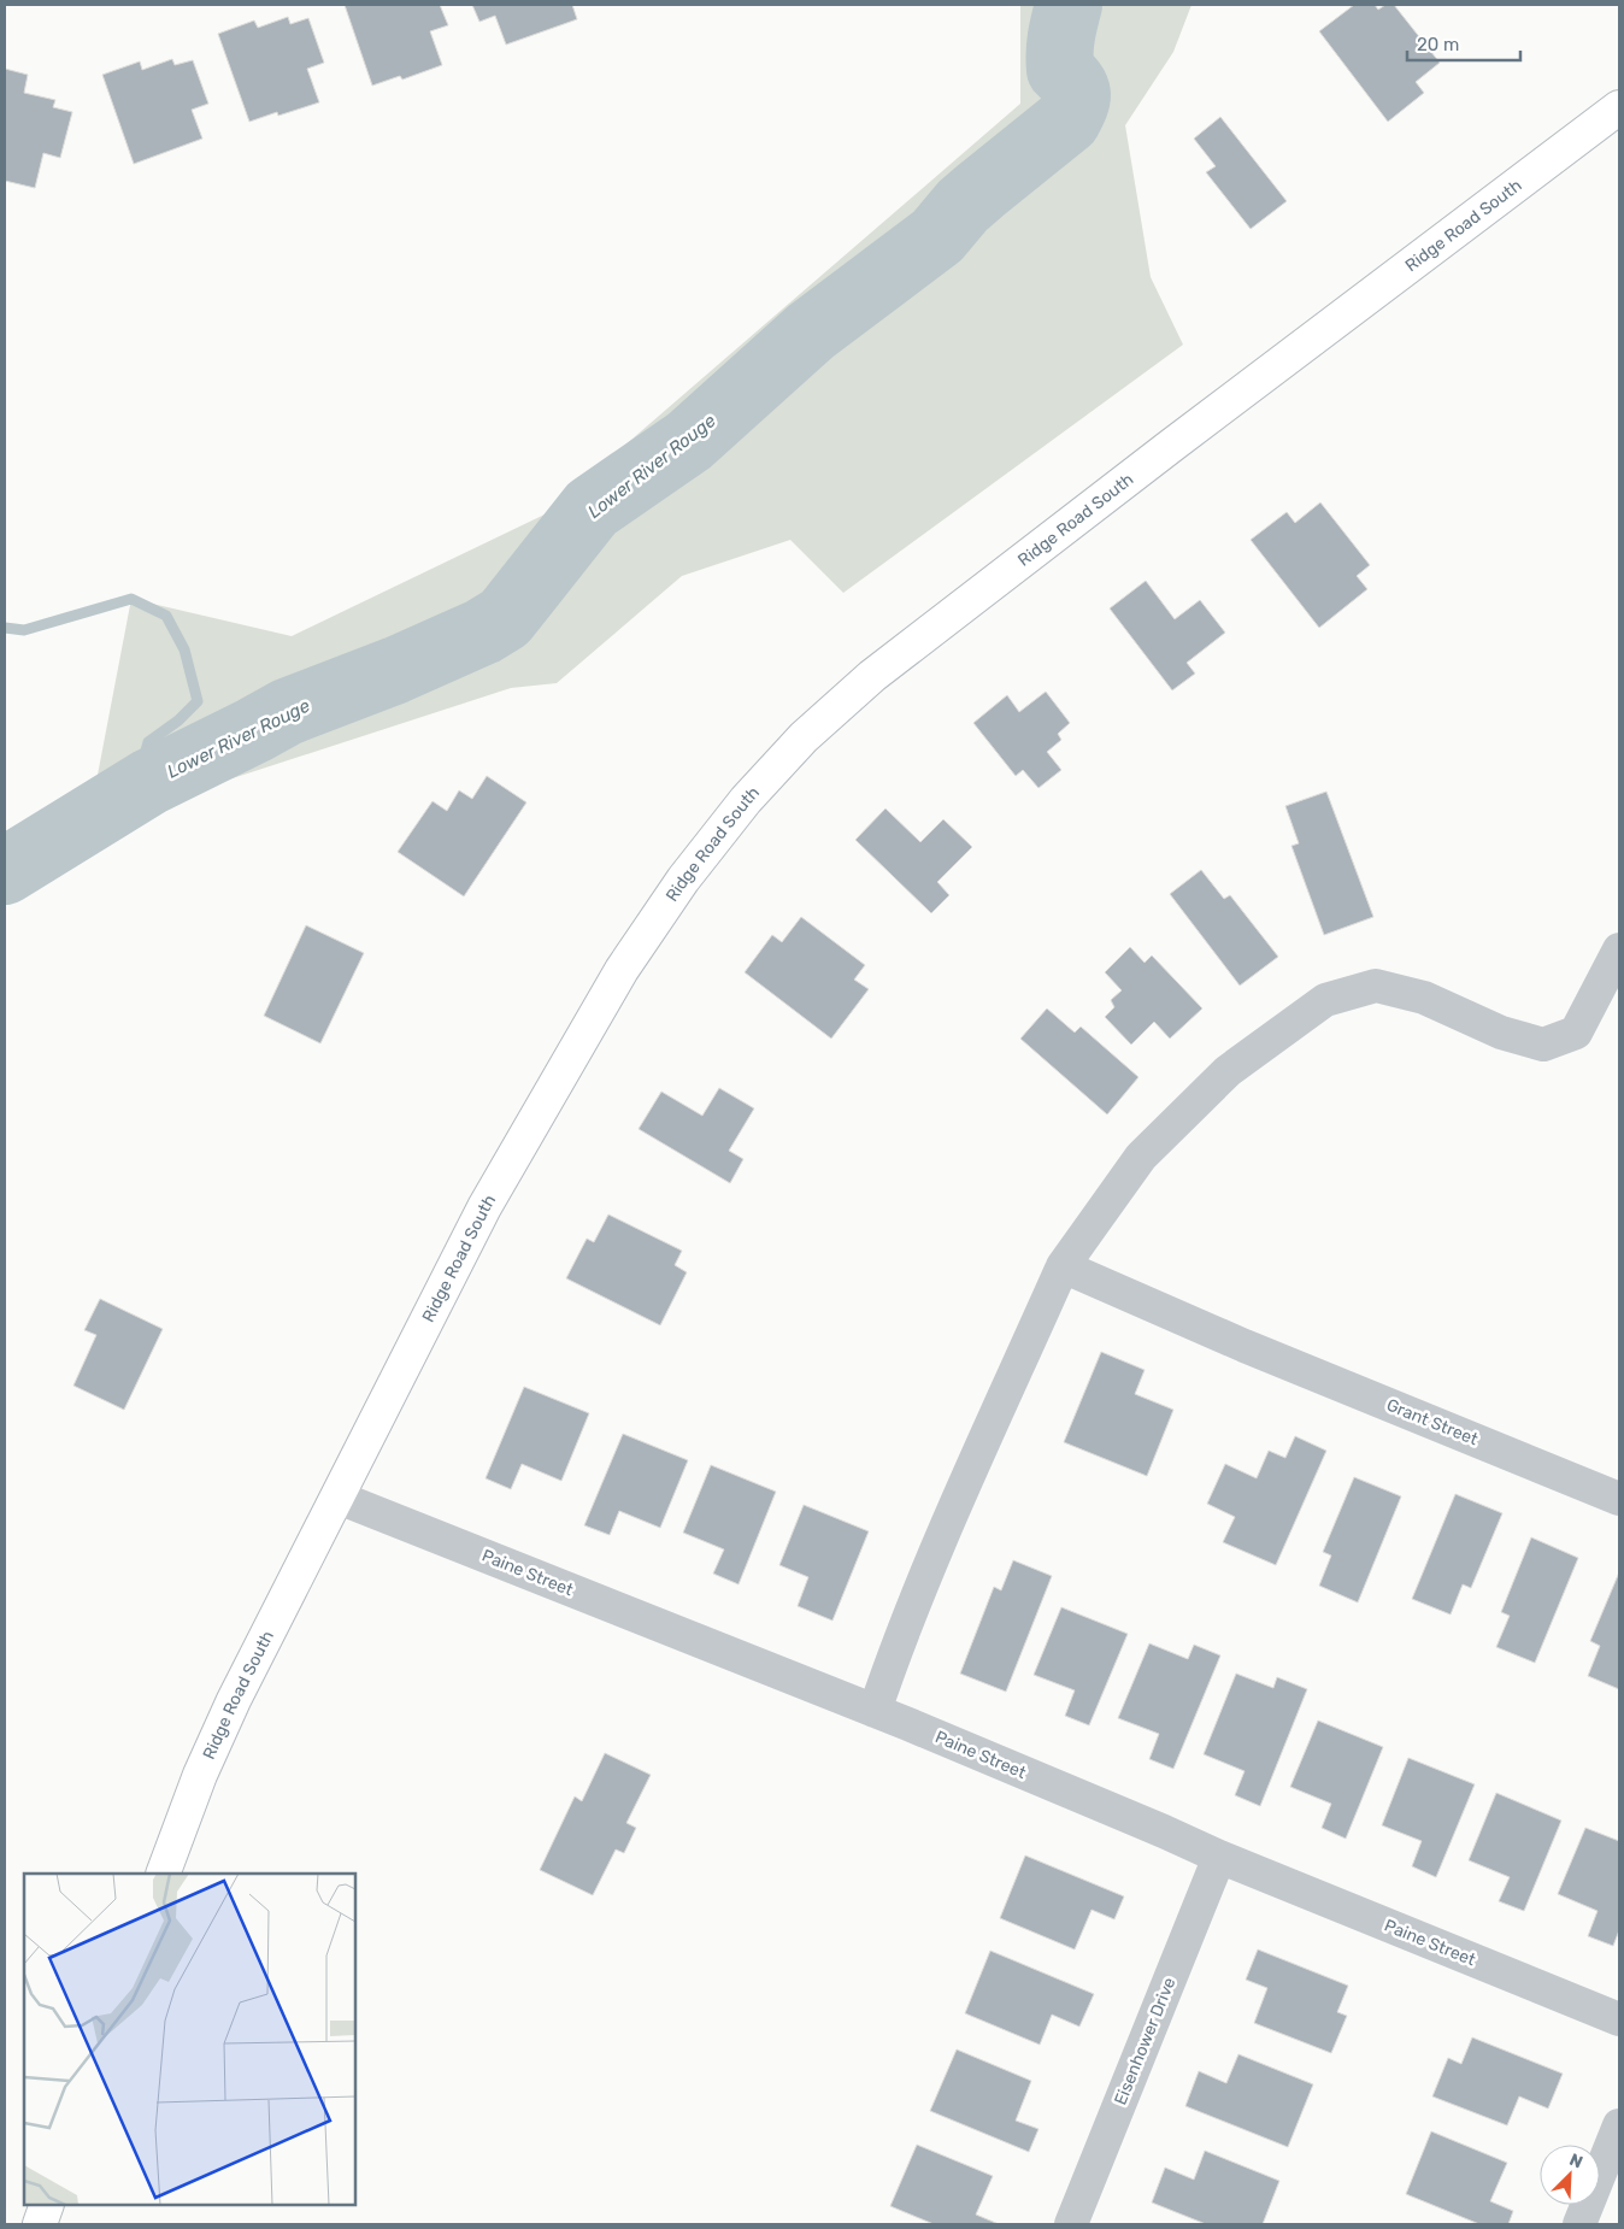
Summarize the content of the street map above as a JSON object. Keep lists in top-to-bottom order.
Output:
{
  "streets": {
    "main road": ["Ridge Road South"],
    "street": ["Grant Street", "Paine Street", "Eisenhower Drive"]
  },
  "crossings": [
    ["Ridge Road South", "Paine Street"],
    ["Paine Street", "Eisenhower Drive"]
  ],
  "water": ["Lower River Rouge"],
  "scale_bar": "20 m",
  "north": "top right"
}
